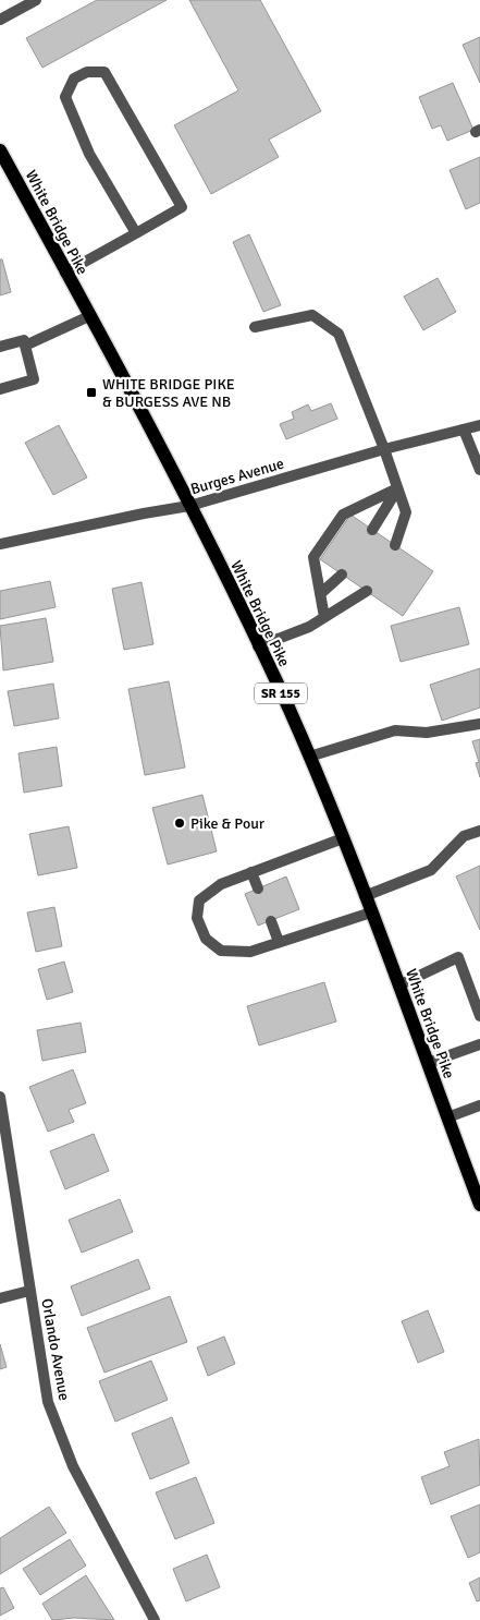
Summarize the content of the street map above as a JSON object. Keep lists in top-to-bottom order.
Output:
{
  "streets": {
    "main road": ["White Bridge Pike", "SR 155"],
    "street": ["Burges Avenue", "Orlando Avenue"]
  },
  "crossings": [
    ["White Bridge Pike", "Burges Avenue"]
  ],
  "places": {
    "transit": ["WHITE BRIDGE PIKE & BURGESS AVE NB"],
    "other": ["Pike & Pour"]
  }
}
